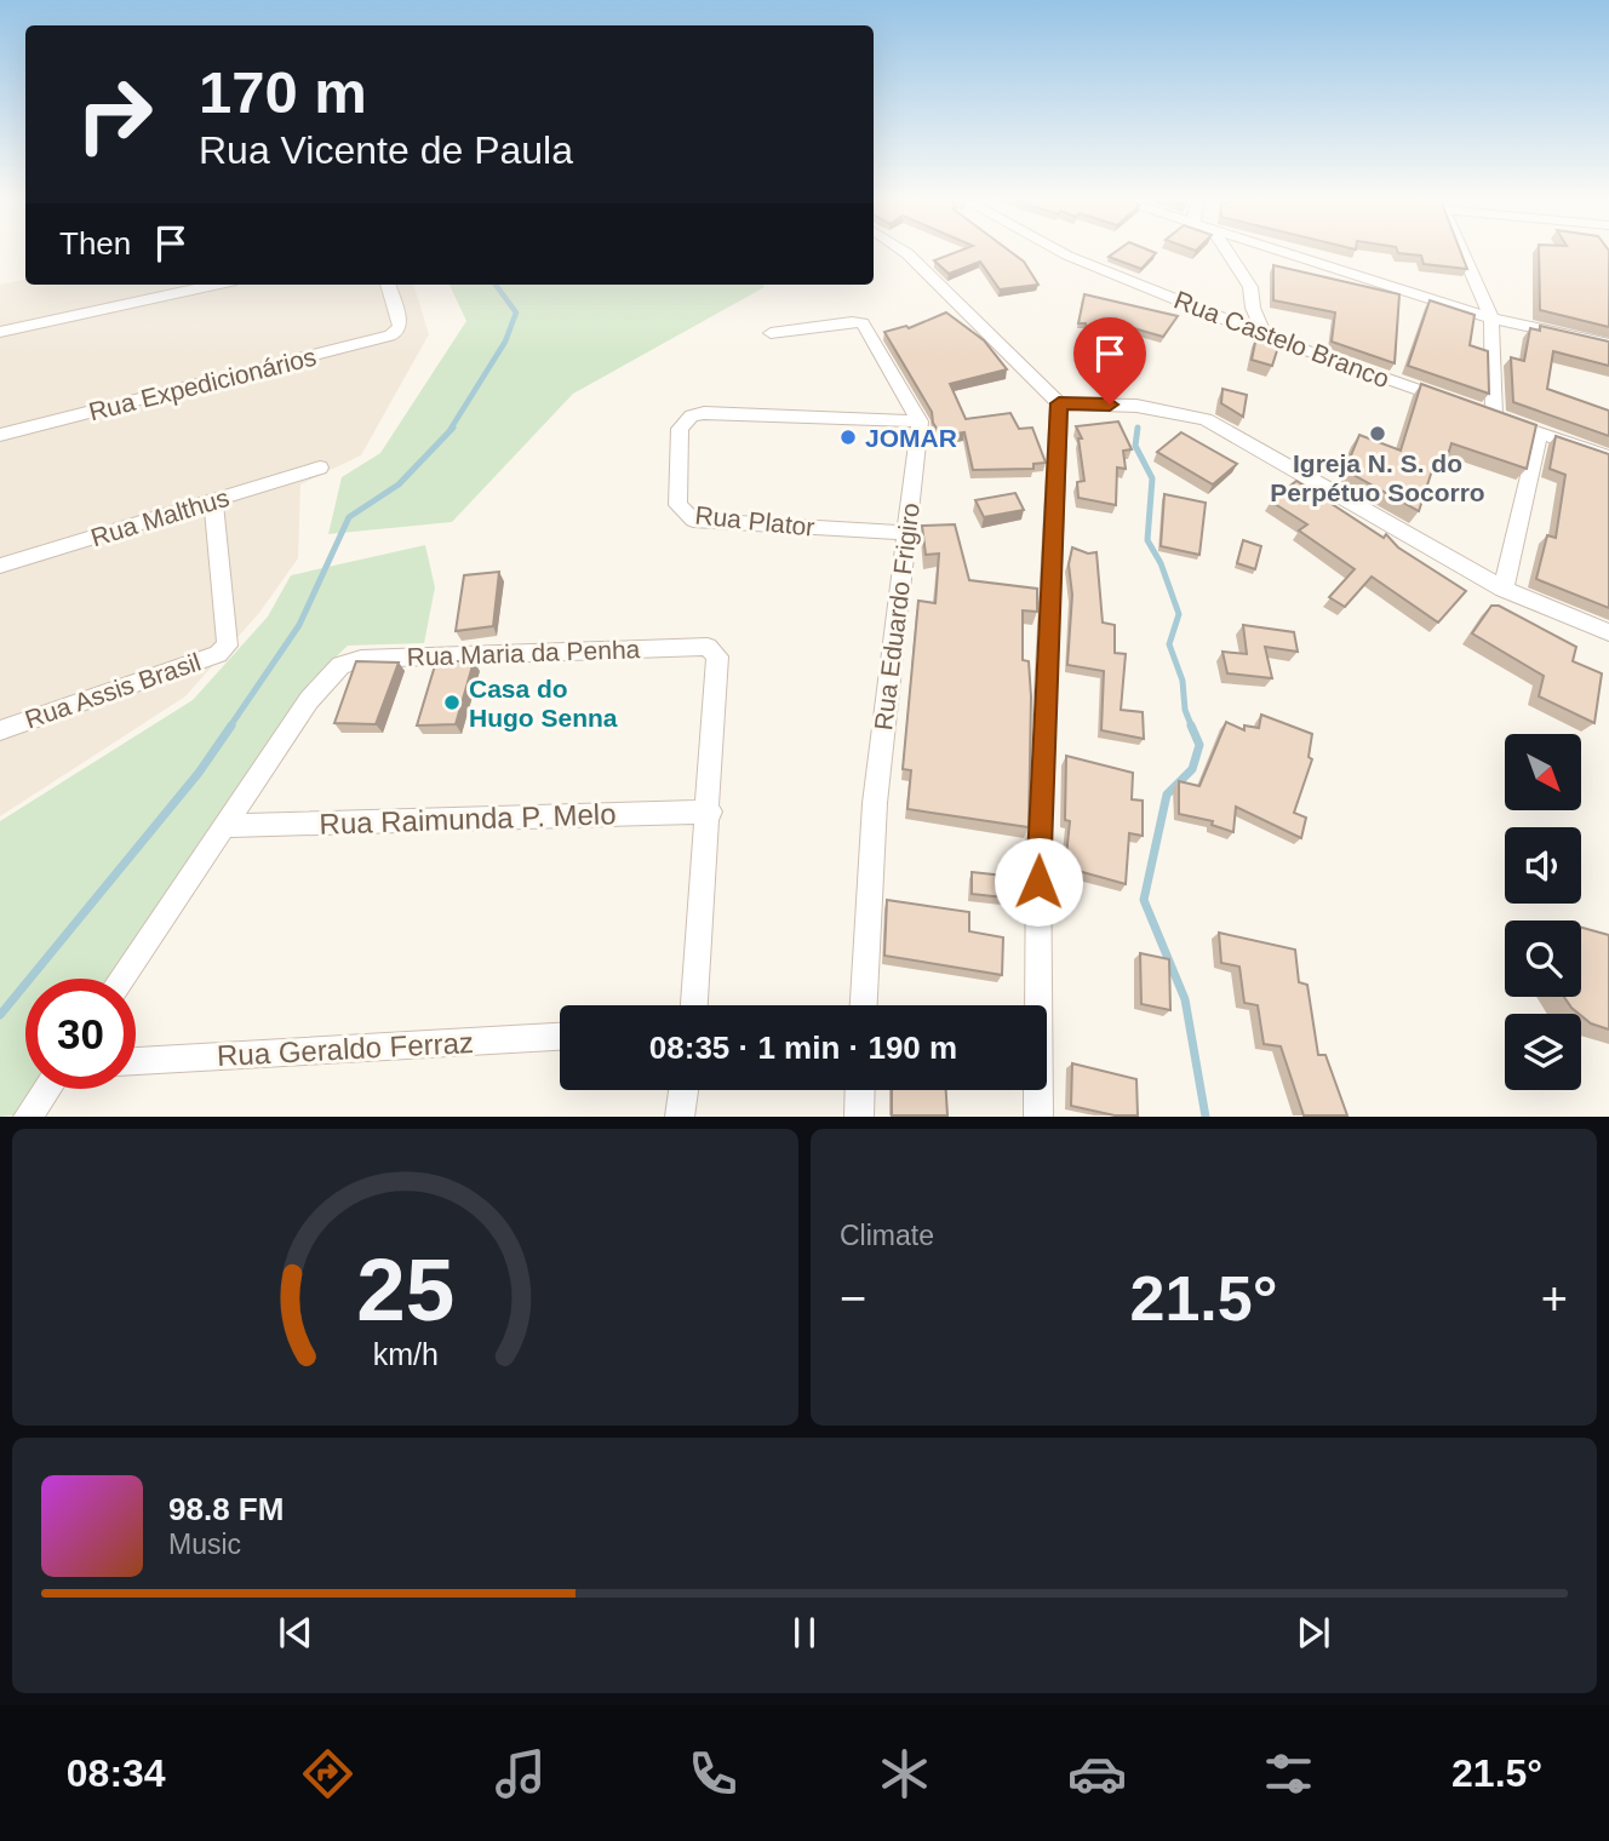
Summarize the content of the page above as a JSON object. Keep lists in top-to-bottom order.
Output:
{
  "streets": {
    "street": [
      "Rua Castelo Branco",
      "Rua Expedicionários",
      "Rua Malthus",
      "Rua Plator",
      "Rua Eduardo Frigiro",
      "Rua Maria da Penha",
      "Rua Assis Brasil",
      "Rua Raimunda P. Melo",
      "Rua Geraldo Ferraz"
    ]
  },
  "crossings": [
    ["Rua Malthus", "Rua Assis Brasil"],
    ["Rua Plator", "Rua Eduardo Frigiro"],
    ["Rua Maria da Penha", "Rua Raimunda P. Melo"]
  ],
  "places": ["Igreja N. S. do Perpétuo Socorro", "JOMAR", "Casa do Hugo Senna"],
  "north": "bottom right",
  "page": {
    "turn": ["170 m", "Rua Vicente de Paula"],
    "then": "Then",
    "limit": "30",
    "trip": "08:35 · 1 min · 190 m",
    "tile": "Climate",
    "heat": ["−", "21.5°", "+"],
    "song": ["98.8 FM", "Music"],
    "tabs": ["08:34", "21.5°"],
    "gauge": ["25", "km/h"]
  }
}
